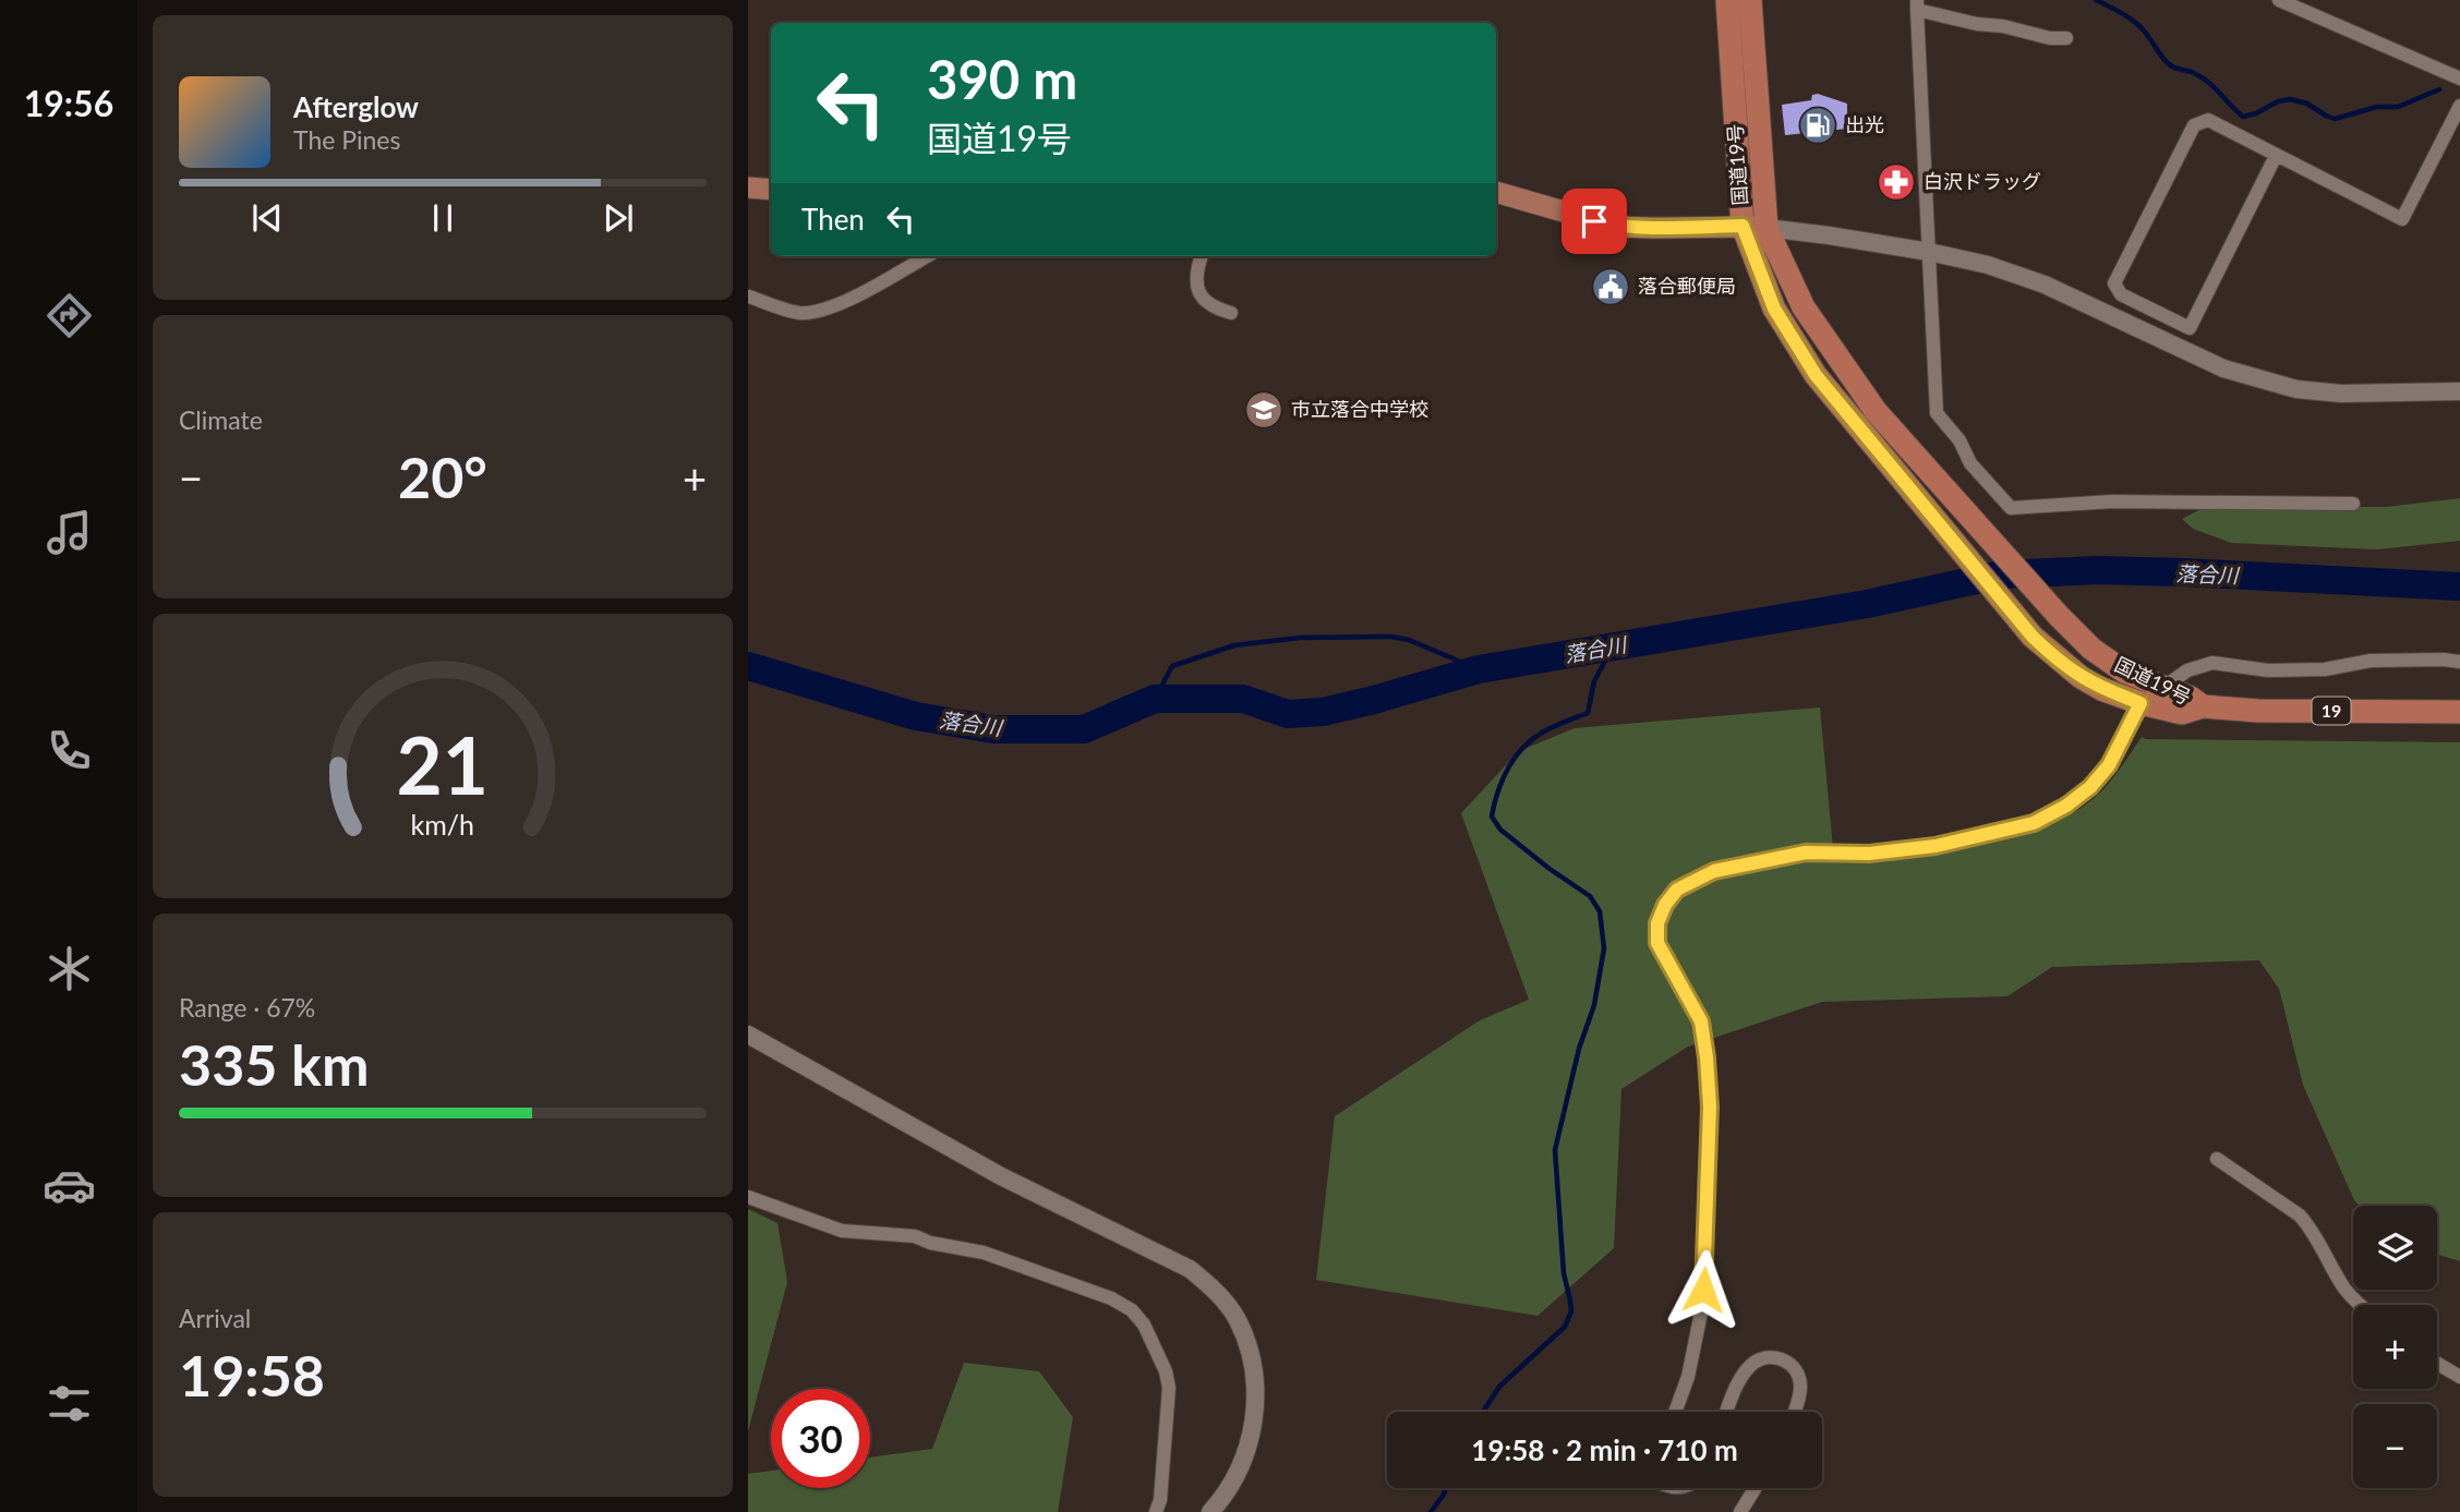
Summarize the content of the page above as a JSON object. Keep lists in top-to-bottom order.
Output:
{
  "streets": {
    "highway": ["国道19号", "19"]
  },
  "water": ["落合川"],
  "places": {
    "fuel station": ["出光"],
    "pharmacy": ["白沢ドラッグ"],
    "public building": ["落合郵便局"],
    "school or university": ["市立落合中学校"]
  },
  "page": {
    "tabs": "19:56",
    "turn": ["390 m", "国道19号"],
    "song": ["Afterglow", "The Pines"],
    "then": "Then",
    "tile": [
      "Climate",
      ["Range · 67%", "335 km"],
      ["Arrival", "19:58"]
    ],
    "heat": ["−", "20°", "+"],
    "map_buttons": ["+", "−"],
    "limit": "30",
    "trip": "19:58 · 2 min · 710 m",
    "gauge": ["21", "km/h"]
  }
}
